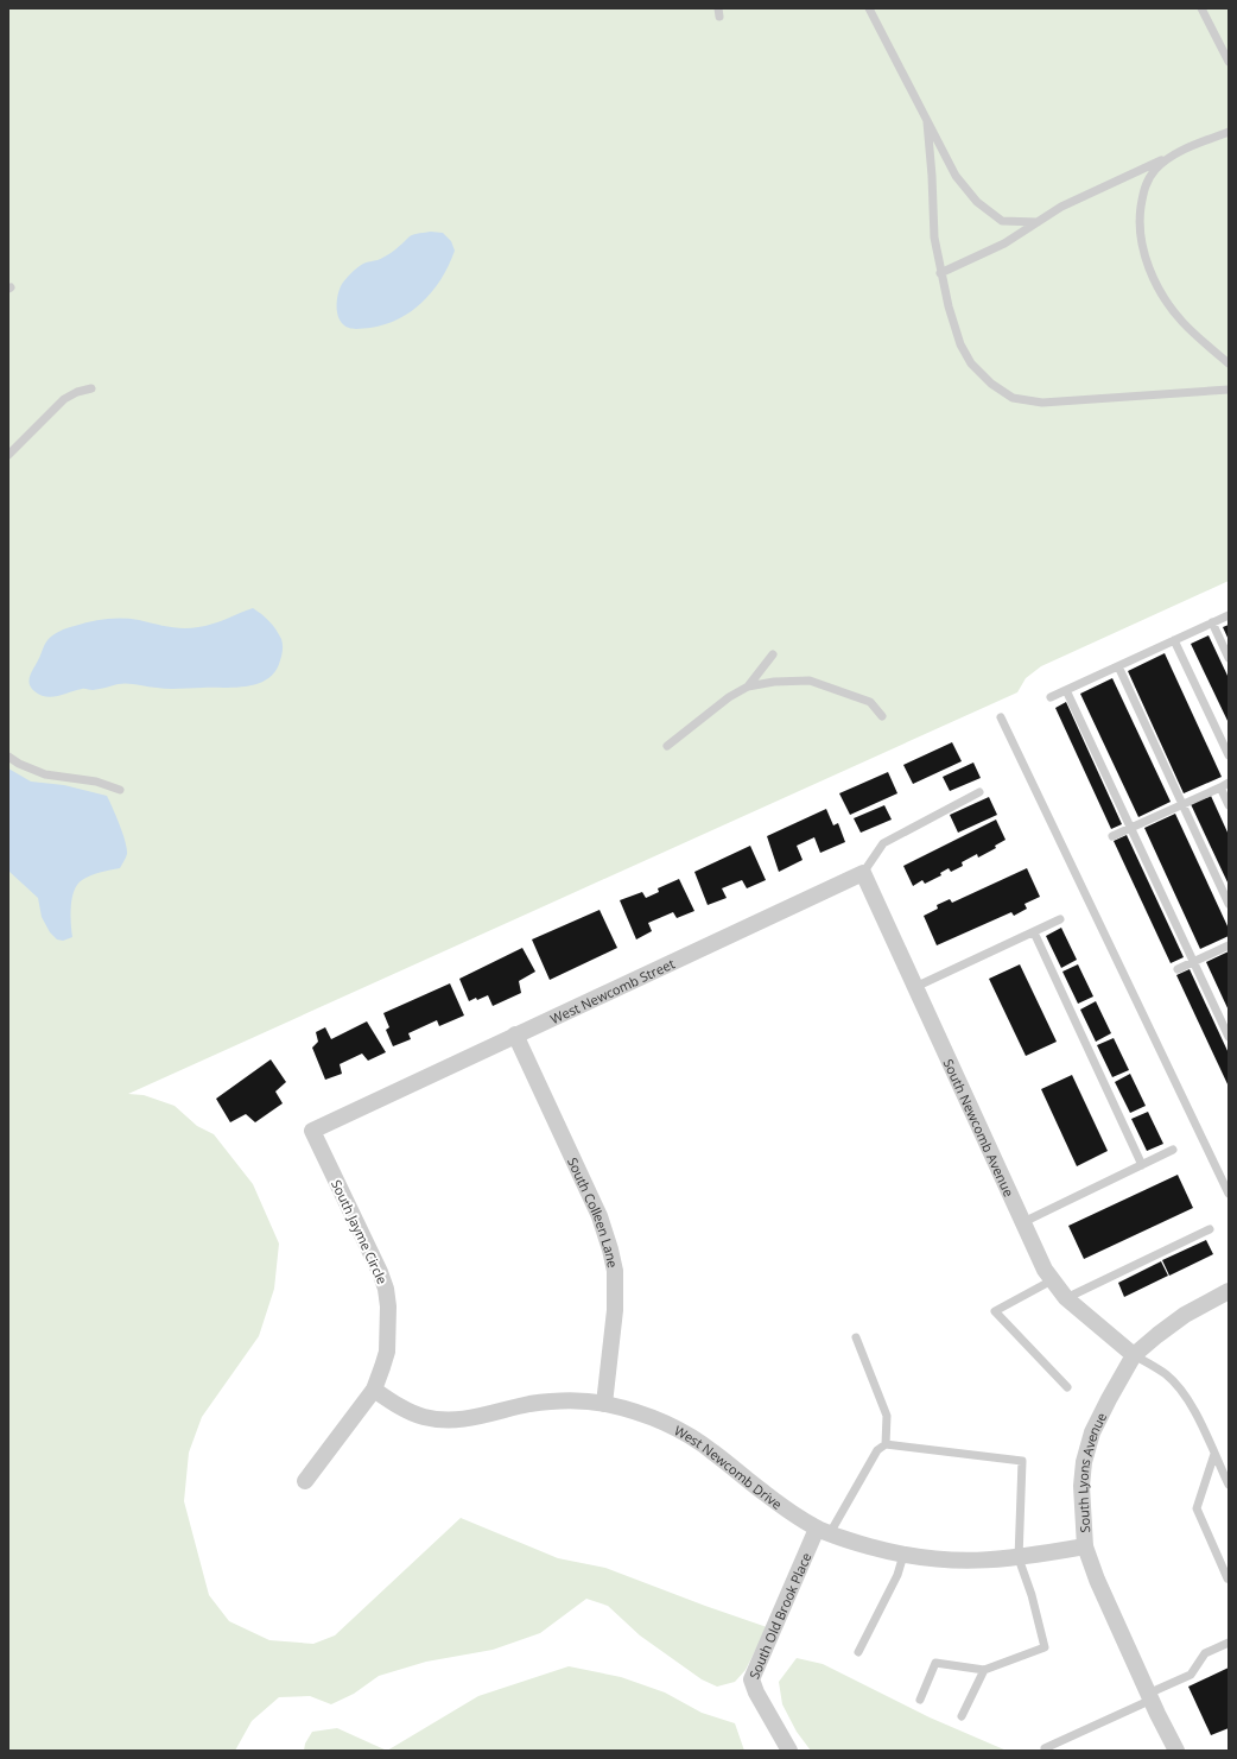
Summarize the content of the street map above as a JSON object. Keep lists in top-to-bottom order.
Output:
{
  "streets": {
    "street": [
      "West Newcomb Street",
      "South Newcomb Avenue",
      "South Colleen Lane",
      "South Jayme Circle",
      "West Newcomb Drive",
      "South Lyons Avenue",
      "South Old Brook Place"
    ]
  },
  "crossings": [
    ["West Newcomb Street", "South Newcomb Avenue"],
    ["West Newcomb Street", "South Colleen Lane"],
    ["West Newcomb Street", "South Jayme Circle"],
    ["South Newcomb Avenue", "South Lyons Avenue"],
    ["South Colleen Lane", "West Newcomb Drive"],
    ["South Jayme Circle", "West Newcomb Drive"],
    ["West Newcomb Drive", "South Lyons Avenue"],
    ["West Newcomb Drive", "South Old Brook Place"]
  ]
}
